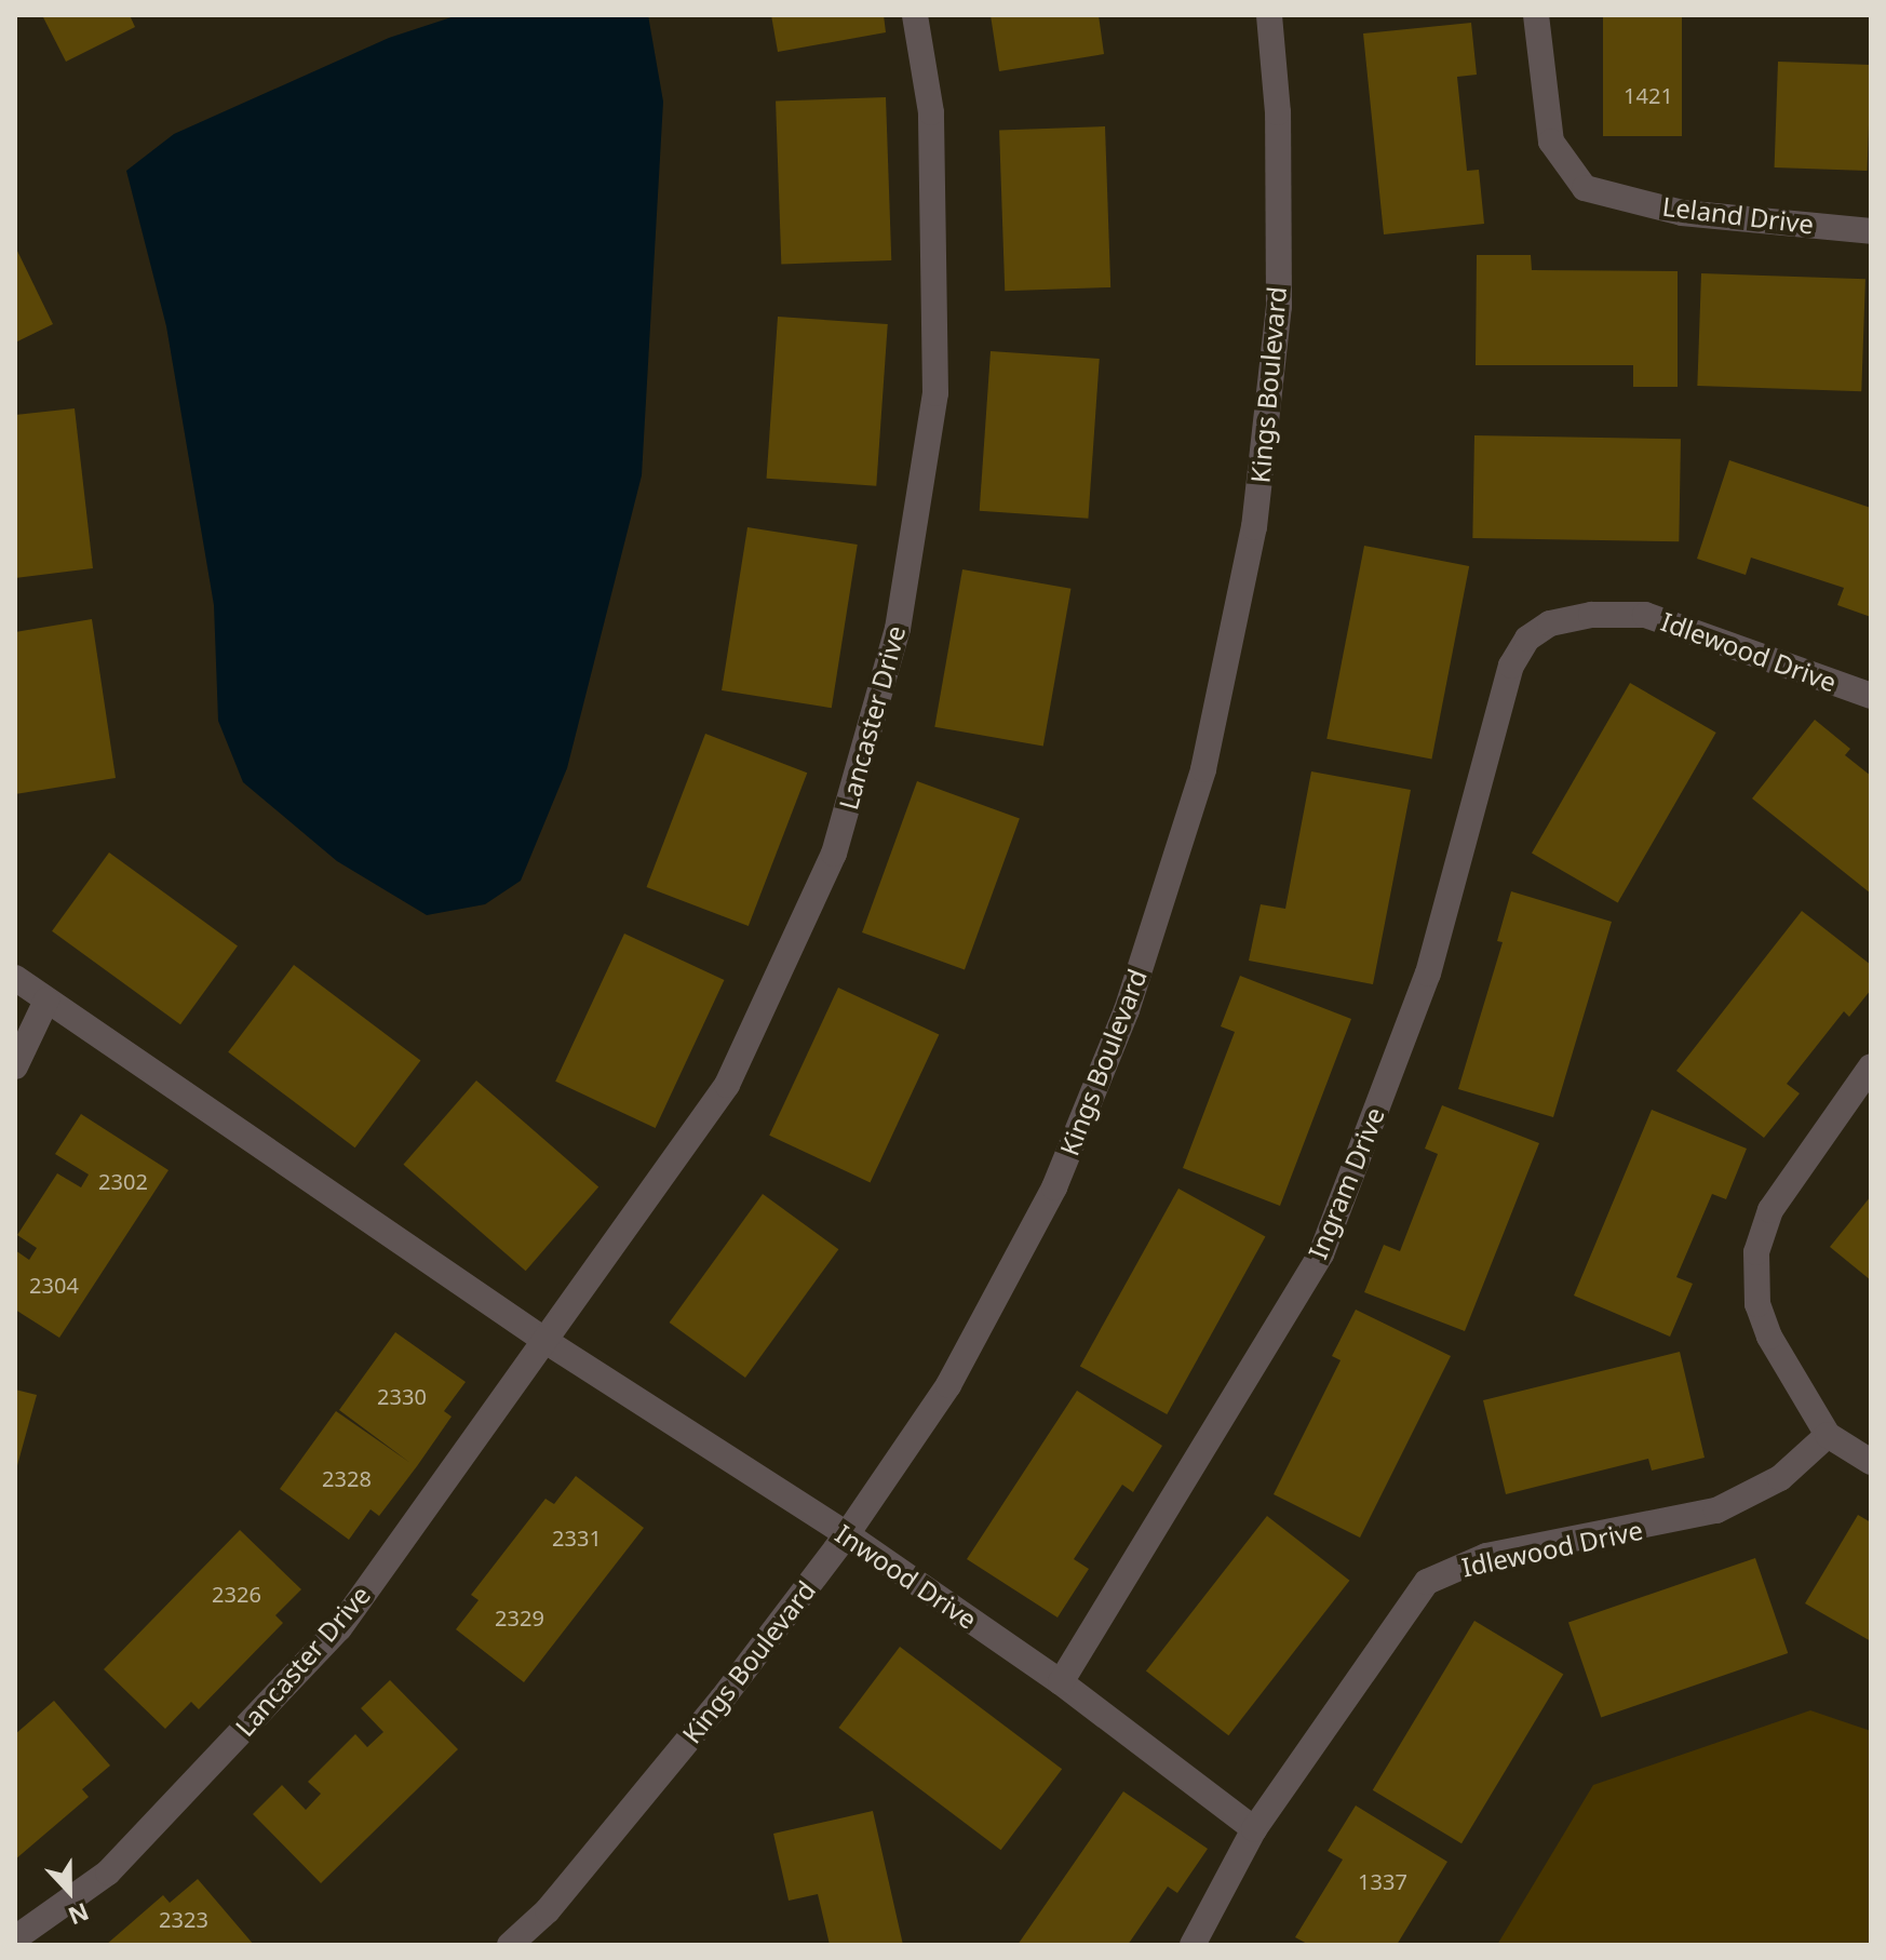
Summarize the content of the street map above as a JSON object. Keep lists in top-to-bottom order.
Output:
{
  "streets": {
    "street": [
      "Leland Drive",
      "Kings Boulevard",
      "Idlewood Drive",
      "Lancaster Drive",
      "Ingram Drive",
      "Inwood Drive"
    ]
  },
  "crossings": [
    ["Kings Boulevard", "Inwood Drive"],
    ["Idlewood Drive", "Ingram Drive"],
    ["Idlewood Drive", "Inwood Drive"],
    ["Lancaster Drive", "Inwood Drive"],
    ["Ingram Drive", "Inwood Drive"]
  ],
  "house_numbers": [
    "1421",
    "2302",
    "2304",
    "2330",
    "2328",
    "2331",
    "2326",
    "2329",
    "1337",
    "2323"
  ],
  "north": "bottom"
}
